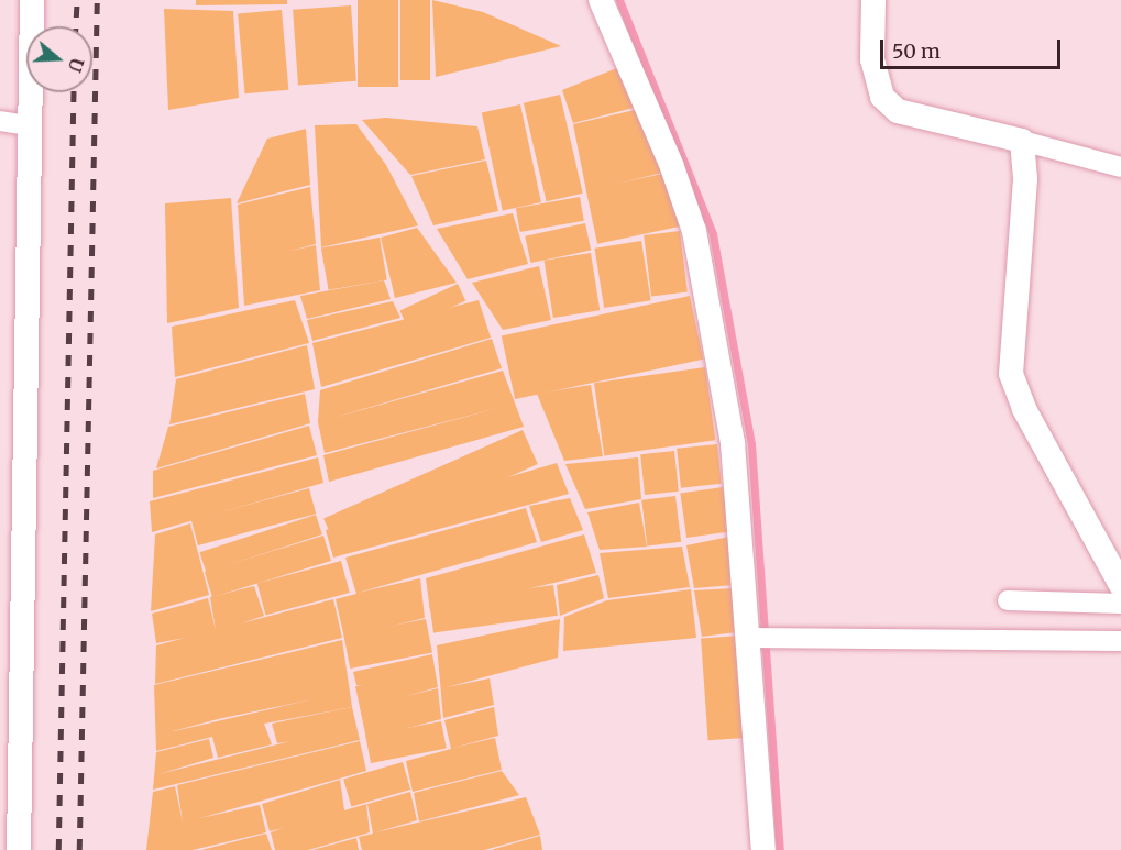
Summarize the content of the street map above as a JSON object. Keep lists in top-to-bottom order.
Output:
{
  "scale_bar": "50 m",
  "north": "right"
}
